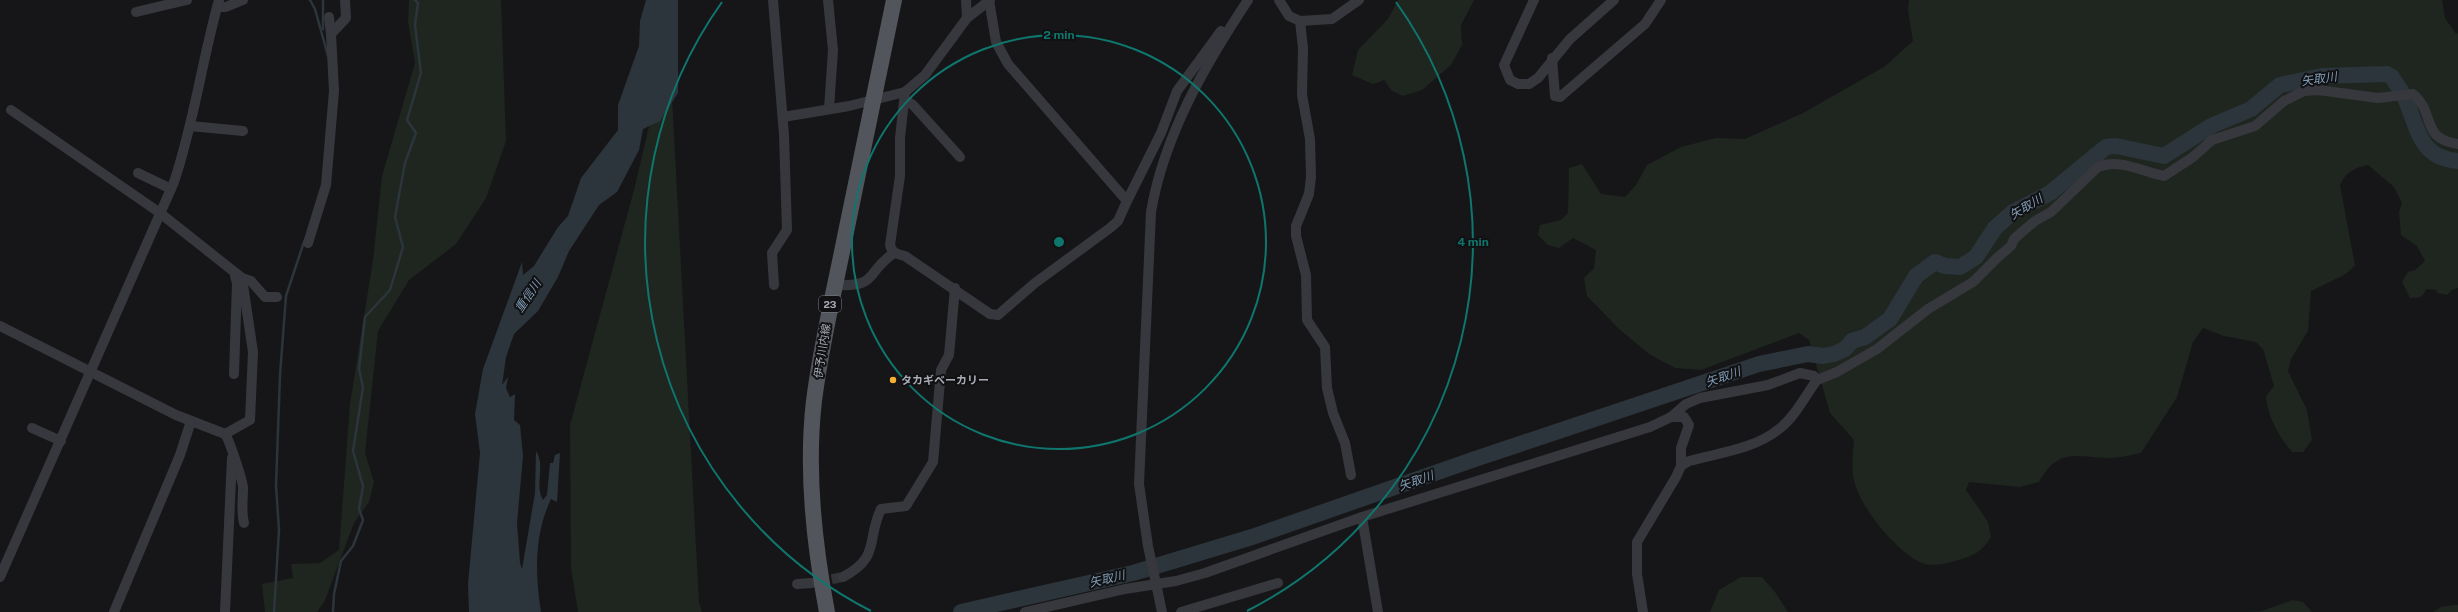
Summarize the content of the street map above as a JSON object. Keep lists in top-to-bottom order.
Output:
{
  "streets": {
    "main road": ["23", "伊予川内線"]
  },
  "water": ["矢取川", "重信川"],
  "places": ["タカギベーカリー"],
  "rings": ["2 min", "4 min"]
}
